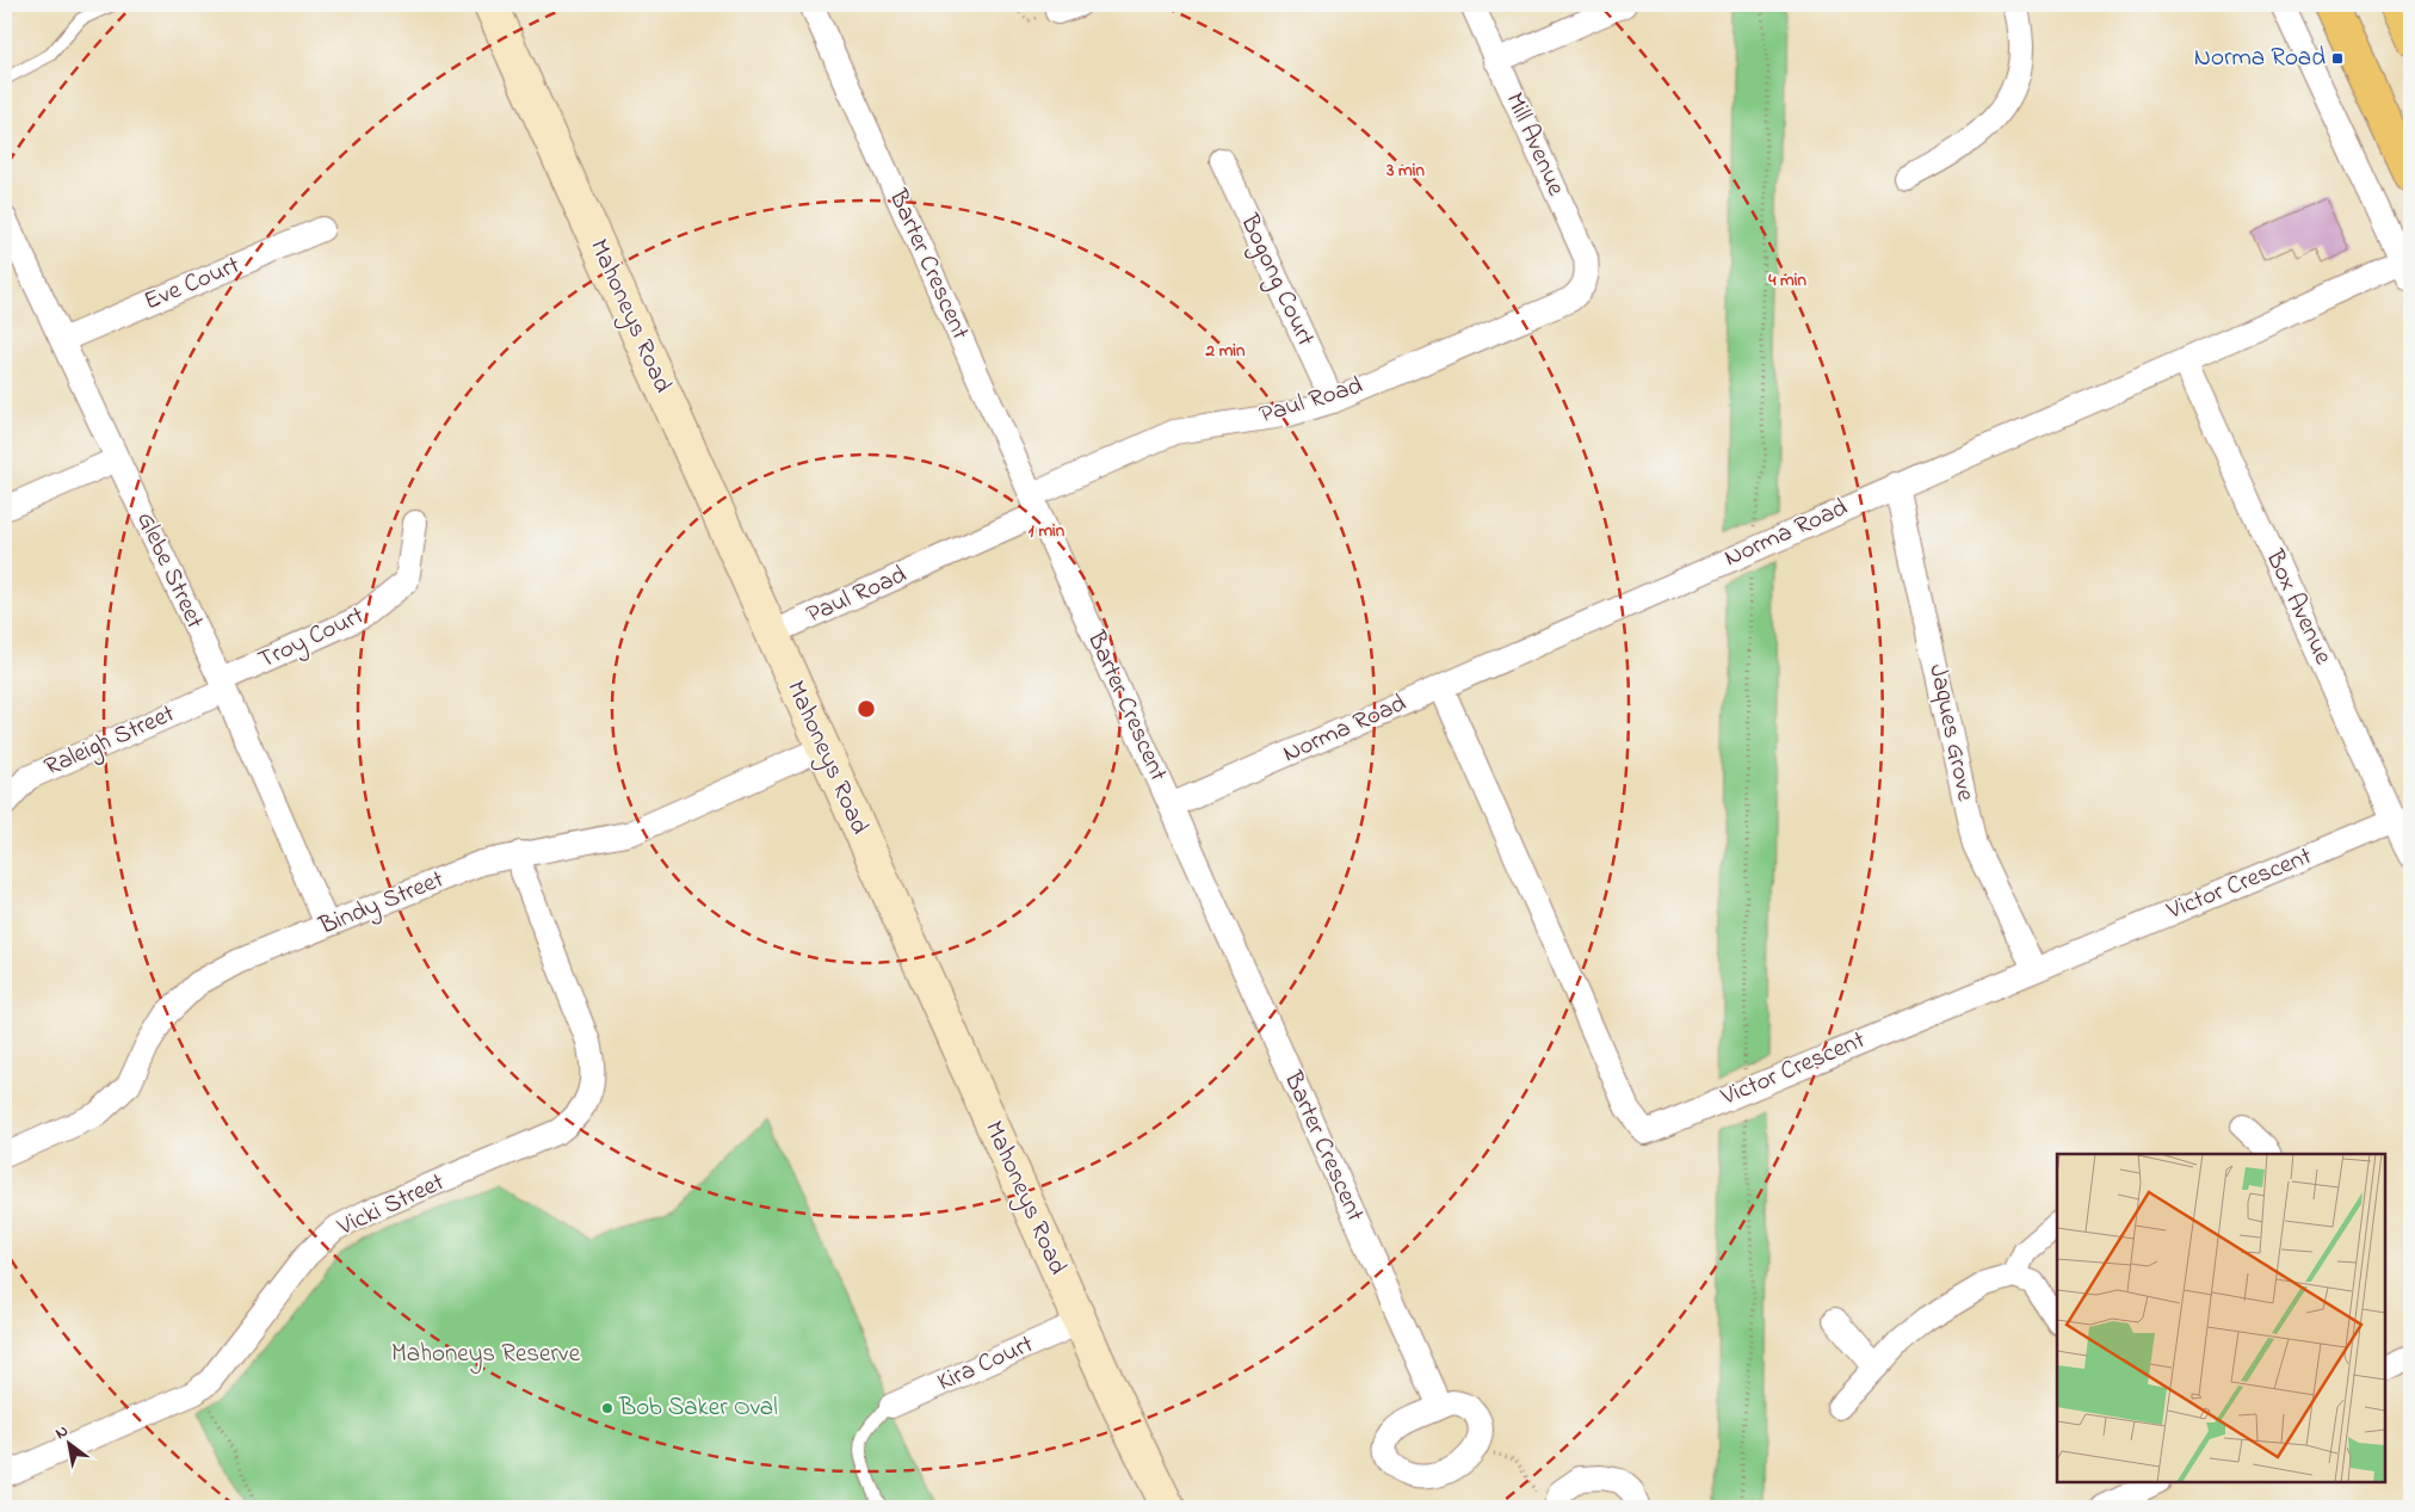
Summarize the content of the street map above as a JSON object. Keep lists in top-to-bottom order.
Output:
{
  "streets": {
    "main road": ["Mahoneys Road"],
    "street": [
      "Mill Avenue",
      "Barter Crescent",
      "Bogong Court",
      "Eve Court",
      "Paul Road",
      "Norma Road",
      "Glebe Street",
      "Box Avenue",
      "Troy Court",
      "Jaques Grove",
      "Raleigh Street",
      "Victor Crescent",
      "Bindy Street",
      "Vicki Street",
      "Kira Court"
    ]
  },
  "crossings": [
    ["Mill Avenue", "Paul Road"],
    ["Barter Crescent", "Paul Road"],
    ["Barter Crescent", "Norma Road"],
    ["Bogong Court", "Paul Road"],
    ["Eve Court", "Glebe Street"],
    ["Mahoneys Road", "Paul Road"],
    ["Mahoneys Road", "Bindy Street"],
    ["Mahoneys Road", "Kira Court"],
    ["Norma Road", "Box Avenue"],
    ["Norma Road", "Jaques Grove"],
    ["Norma Road", "Victor Crescent"],
    ["Glebe Street", "Troy Court"],
    ["Glebe Street", "Raleigh Street"],
    ["Glebe Street", "Bindy Street"],
    ["Box Avenue", "Victor Crescent"],
    ["Troy Court", "Raleigh Street"],
    ["Jaques Grove", "Victor Crescent"],
    ["Bindy Street", "Vicki Street"]
  ],
  "parks": ["Mahoneys Reserve"],
  "places": {
    "transit": ["Norma Road"],
    "other": ["Bob Saker Oval"]
  },
  "north": "top left",
  "rings": [
    "3 min",
    "4 min",
    "2 min",
    "1 min"
  ]
}
